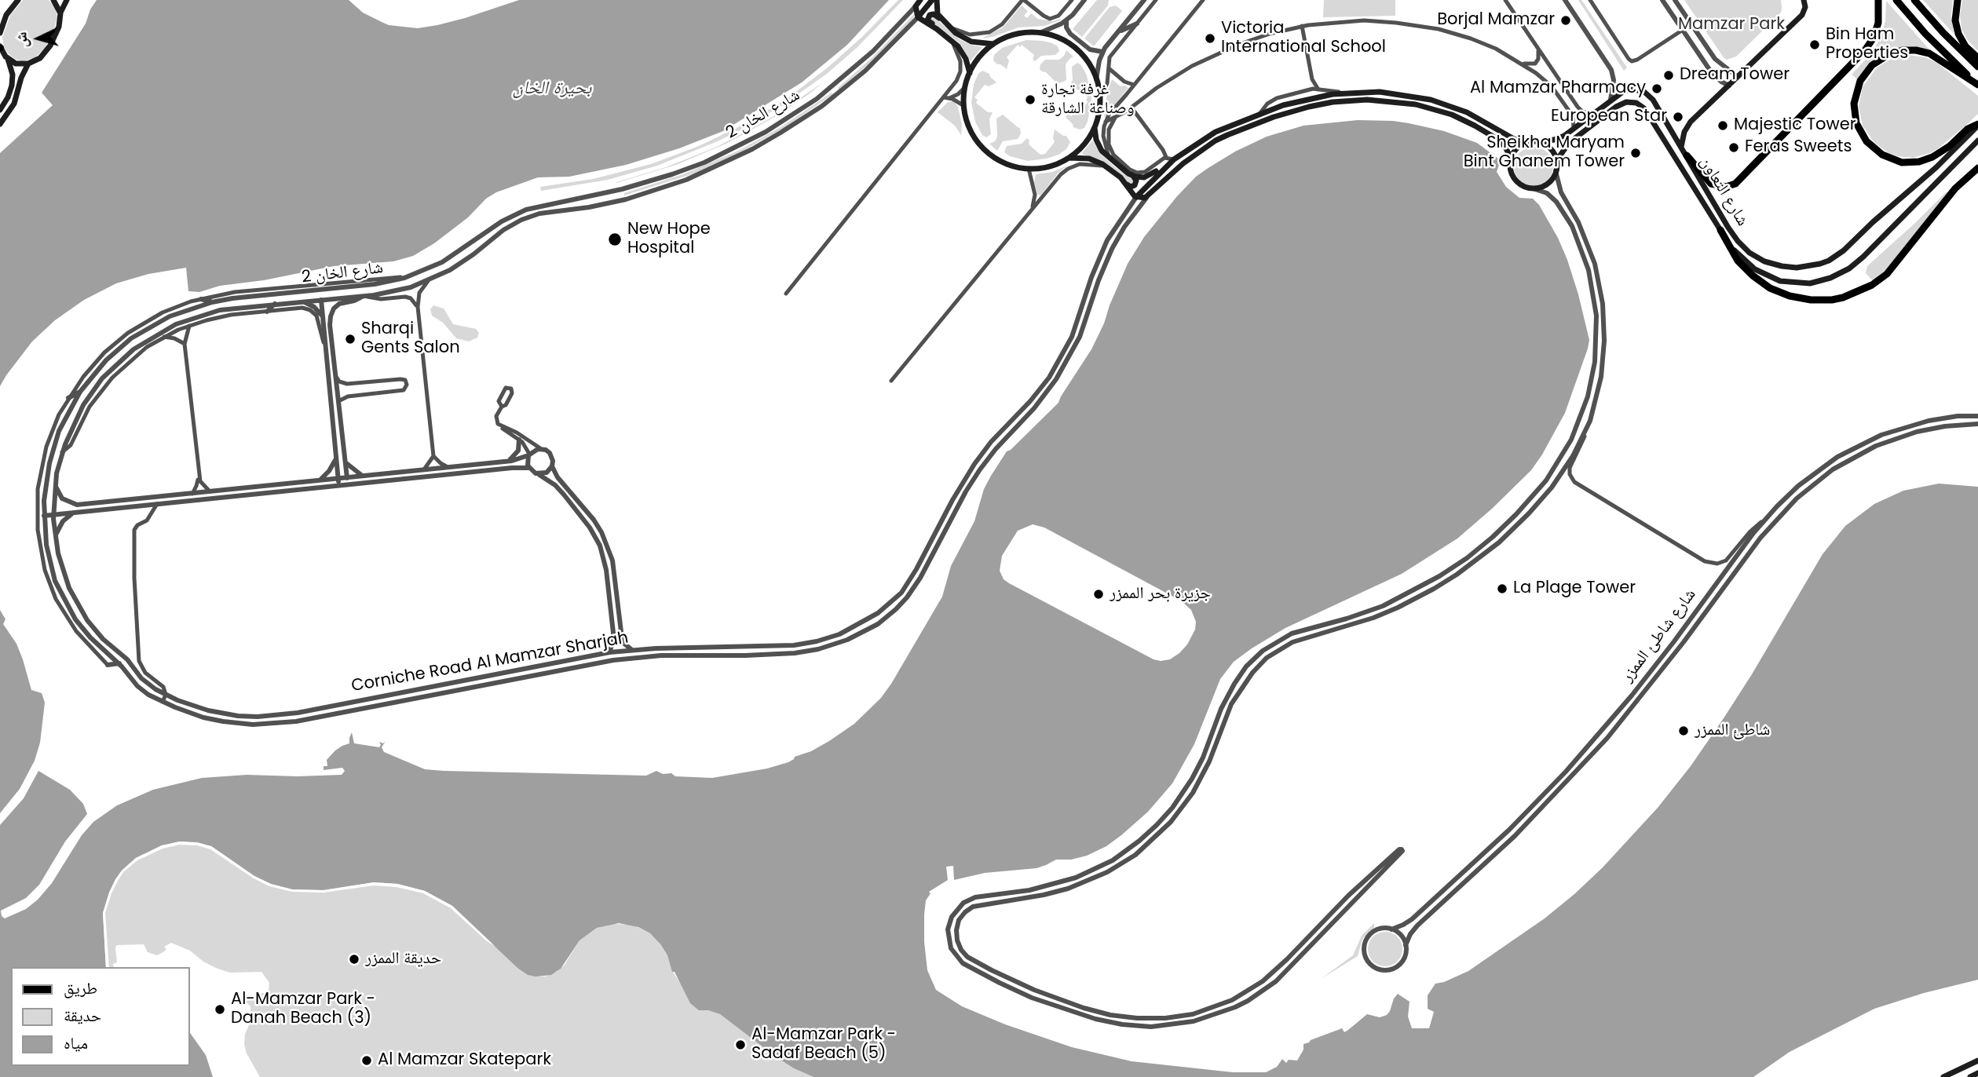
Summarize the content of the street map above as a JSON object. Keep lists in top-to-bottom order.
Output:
{
  "streets": {
    "main road": ["شارع الخان 2", "شارع التعاون", "Corniche Road Al Mamzar Sharjah"],
    "street": ["شارع شاطئ الممزر"]
  },
  "crossings": [
    ["شارع الخان 2", "Corniche Road Al Mamzar Sharjah"]
  ],
  "water": ["بحيرة الخان"],
  "parks": ["Mamzar Park"],
  "places": [
    "Borjal Mamzar",
    "Victoria International School",
    "Bin Ham Properties",
    "Dream Tower",
    "Al Mamzar Pharmacy",
    "غرفة تجارة وصناعة الشارقة",
    "European Star",
    "Majestic Tower",
    "Feras Sweets",
    "Sheikha Maryam Bint Ghanem Tower",
    "New Hope Hospital",
    "Sharqi Gents Salon",
    "La Plage Tower",
    "جزيرة بحر الممزر",
    "شاطئ الممزر",
    "حديقة الممزر",
    "Al-Mamzar Park - Danah Beach (3)",
    "Al-Mamzar Park - Sadaf Beach (5)",
    "Al Mamzar Skatepark"
  ],
  "legend": ["طريق", "حديقة", "مياه"],
  "north": "left"
}
